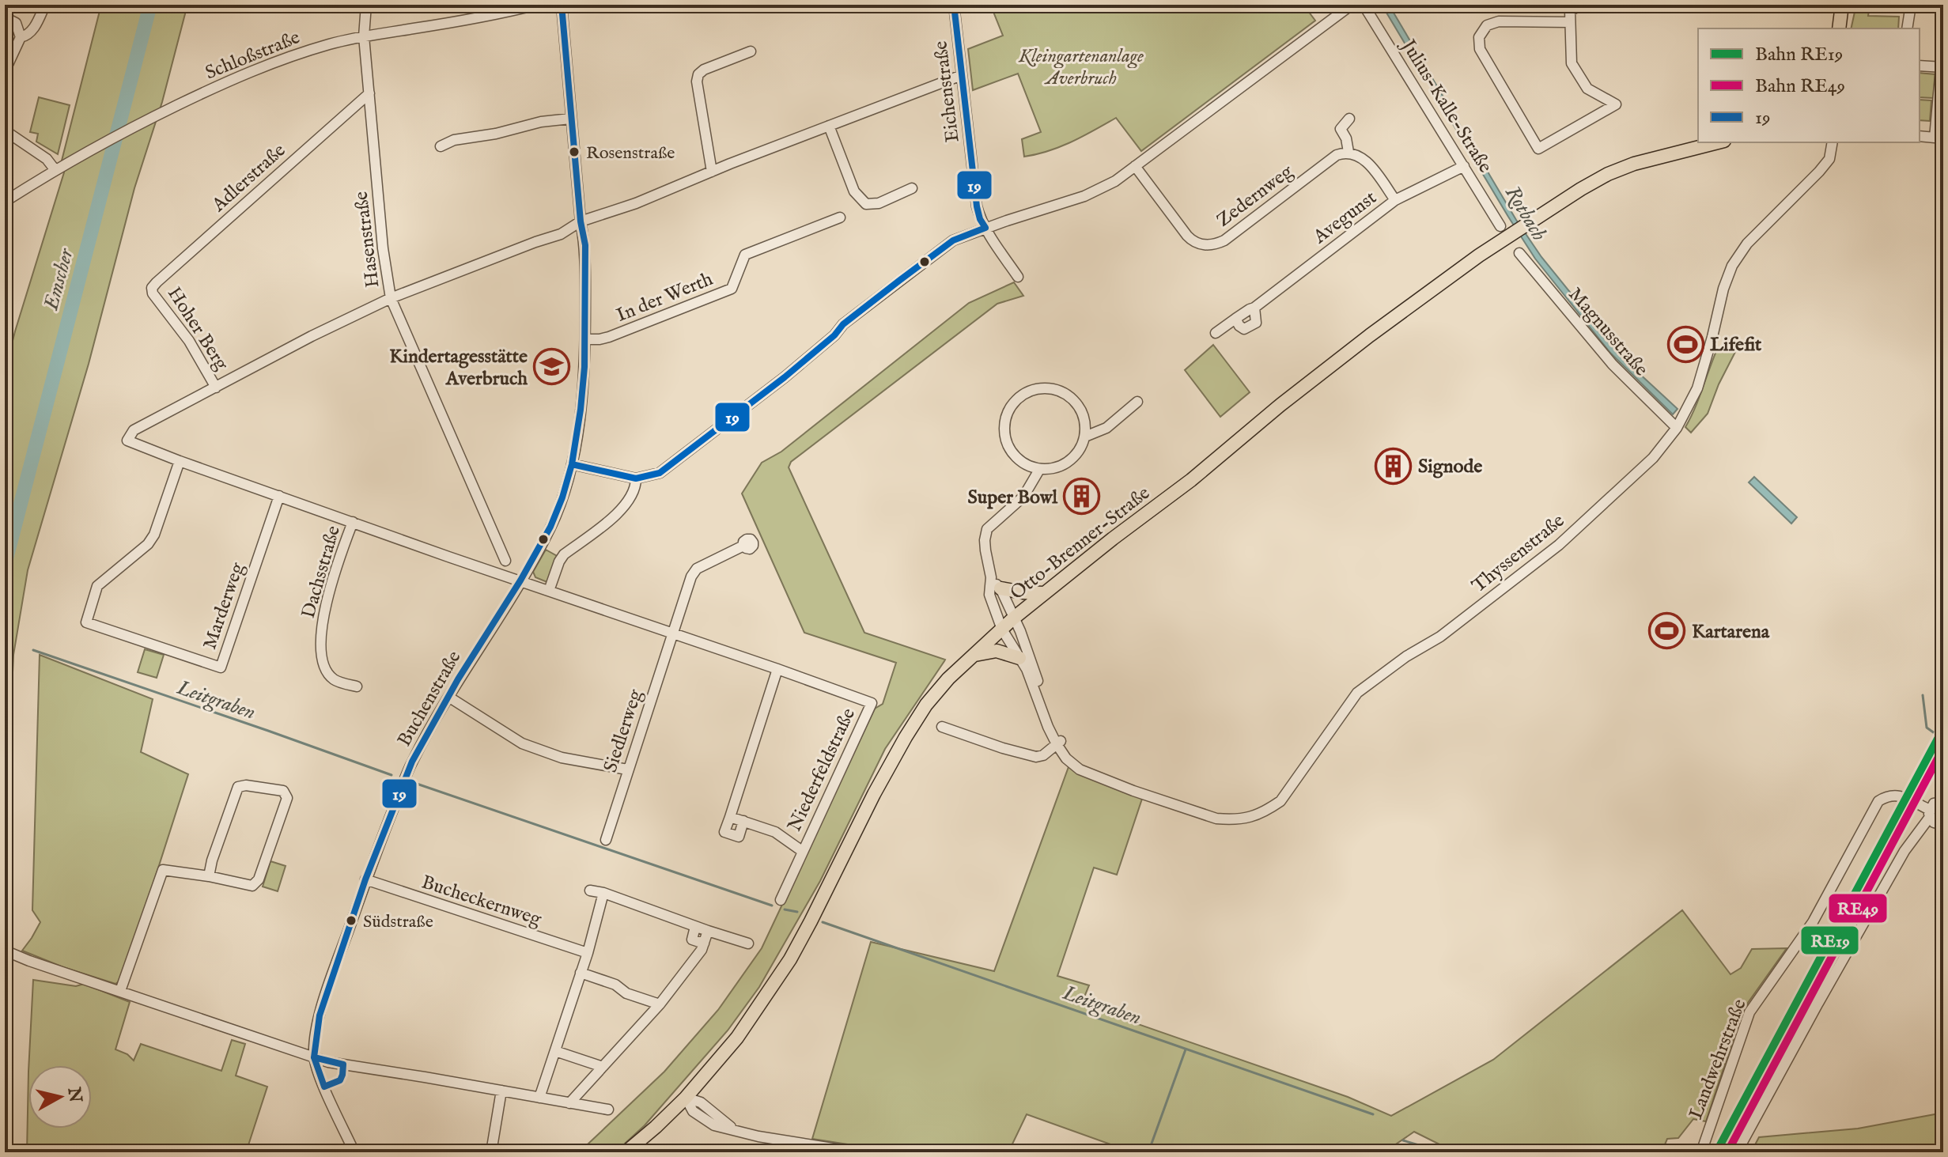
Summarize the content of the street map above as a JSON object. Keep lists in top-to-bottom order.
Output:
{
  "streets": {
    "main road": ["Otto-Brenner-Straße"],
    "street": [
      "Schloßstraße",
      "Eichenstraße",
      "Julius-Kalle-Straße",
      "Adlerstraße",
      "Zedernweg",
      "Avegunst",
      "Hasenstraße",
      "In der Werth",
      "Hoher Berg",
      "Magnusstraße",
      "Thyssenstraße",
      "Dachsstraße",
      "Marderweg",
      "Buchenstraße",
      "Siedlerweg",
      "Niederfeldstraße",
      "Bucheckernweg",
      "Landwehrstraße"
    ]
  },
  "crossings": [
    ["Schloßstraße", "Hasenstraße"],
    ["Julius-Kalle-Straße", "Avegunst"],
    ["Adlerstraße", "Hasenstraße"],
    ["Adlerstraße", "Hoher Berg"],
    ["In der Werth", "Buchenstraße"],
    ["Magnusstraße", "Thyssenstraße"],
    ["Otto-Brenner-Straße", "Thyssenstraße"],
    ["Buchenstraße", "Bucheckernweg"]
  ],
  "water": ["Rotbach", "Emscher", "Leitgraben"],
  "parks": ["Kleingartenanlage Averbruch"],
  "places": {
    "other": ["Rosenstraße", "Südstraße"],
    "sports": ["Lifefit", "Kartarena"],
    "school or university": ["Kindertagesstätte Averbruch"],
    "building": ["Signode", "Super Bowl"]
  },
  "lines": ["transit line 19", "rail line RE19", "rail line RE49"],
  "legend": ["Bahn RE19", "Bahn RE49", "19"],
  "north": "right"
}
